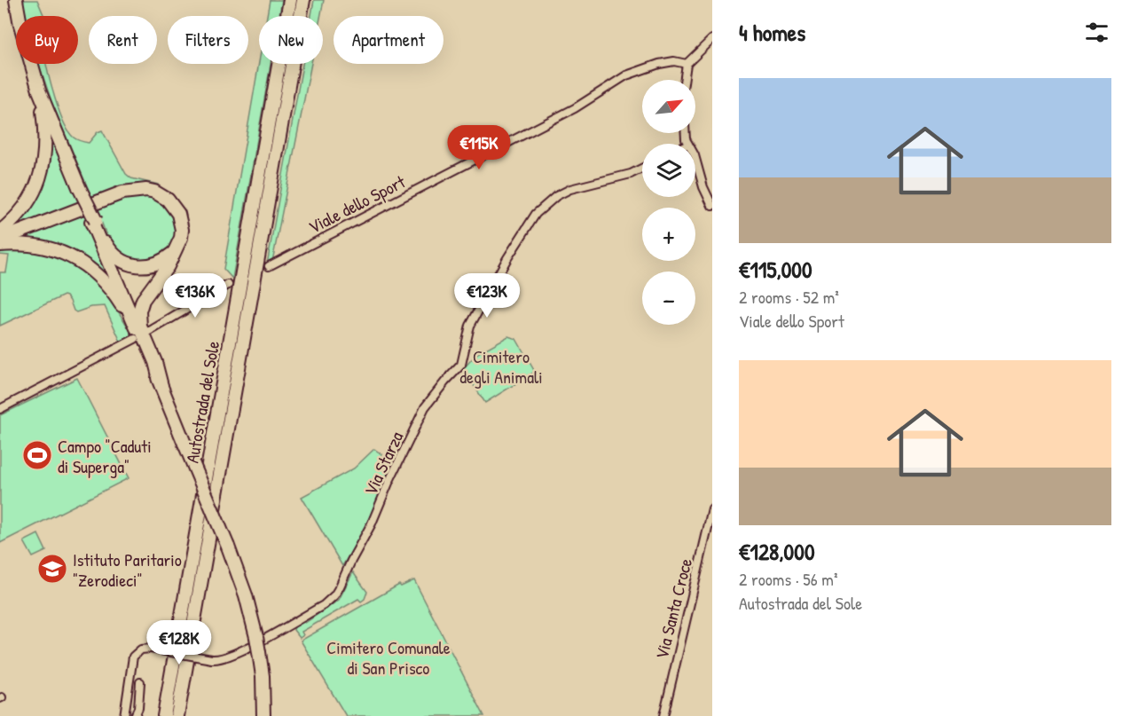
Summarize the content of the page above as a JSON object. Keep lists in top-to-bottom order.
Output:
{
  "streets": {
    "highway": ["Autostrada del Sole"],
    "street": ["Viale dello Sport", "Via Starza", "Via Santa Croce"]
  },
  "parks": ["Cimitero degli Animali", "Cimitero Comunale di San Prisco"],
  "places": {
    "sports": ["Campo \"Caduti di Superga\""],
    "school or university": ["Istituto Paritario \"Zerodieci\""]
  },
  "north": "top right",
  "page": {
    "heading": "4 homes",
    "chip": [
      "Buy",
      "Rent",
      "Filters",
      "New",
      "Apartment"
    ],
    "list": [
      {
        "name": "€115,000",
        "note": "2 rooms · 52 m² · Viale dello Sport"
      },
      {
        "name": "€128,000",
        "note": "2 rooms · 56 m² · Autostrada del Sole"
      }
    ],
    "map_buttons": ["+", "−"],
    "price": [
      "€115K",
      "€136K",
      "€123K",
      "€128K"
    ]
  }
}
